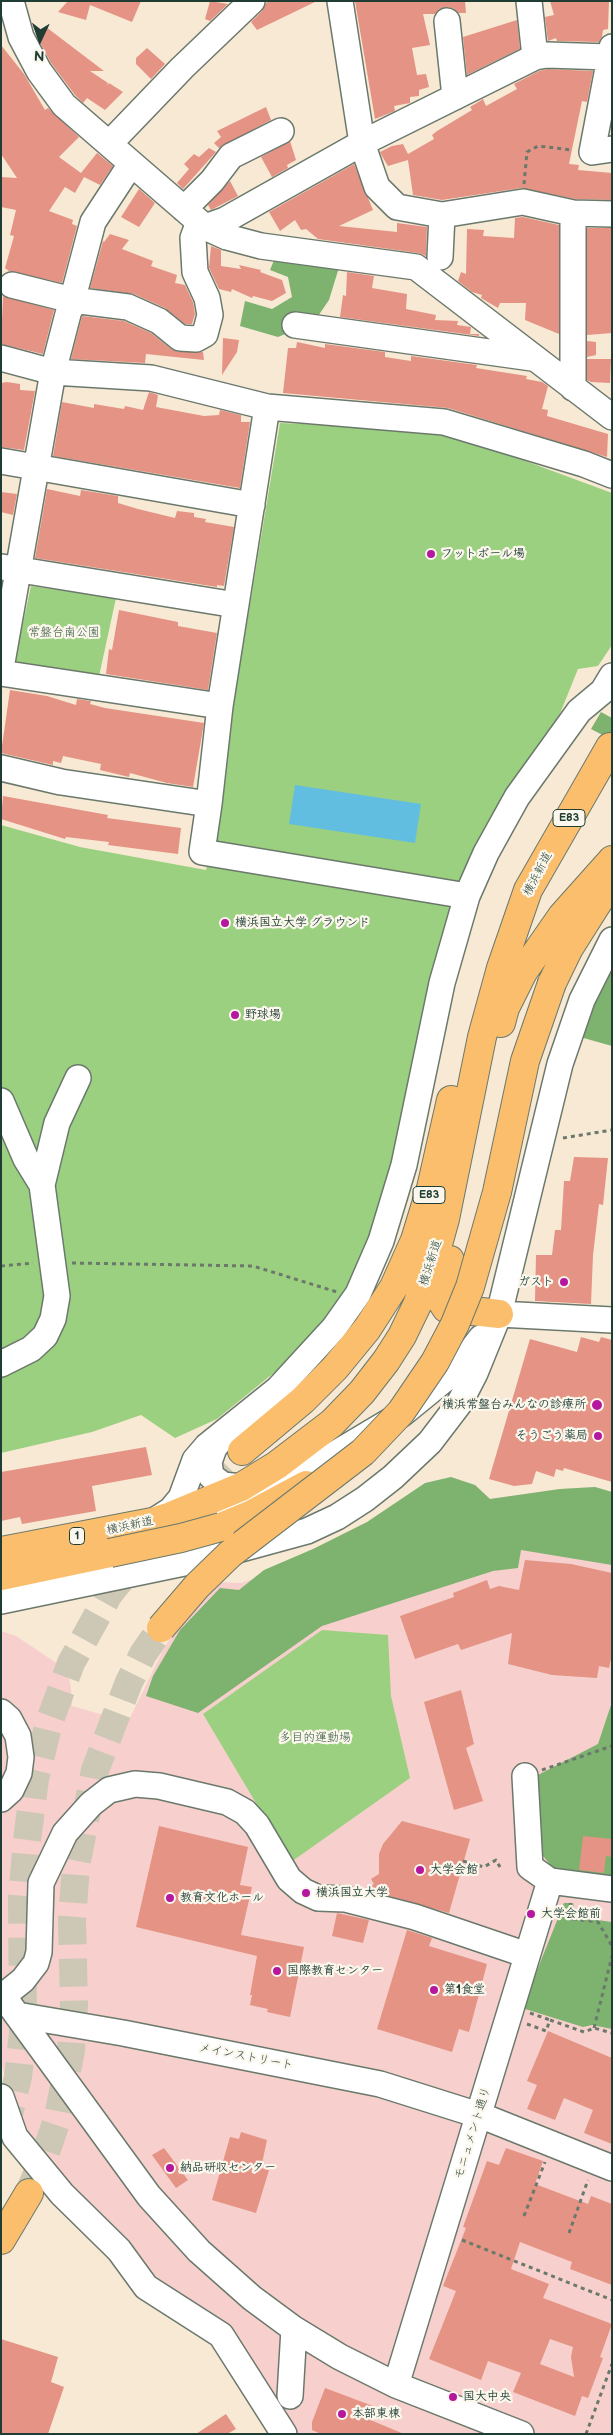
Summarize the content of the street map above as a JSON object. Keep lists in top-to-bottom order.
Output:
{
  "streets": {
    "highway": ["E83", "横浜新道", "1"],
    "street": ["メインストリート", "モニュメント通り"]
  },
  "crossings": [
    ["E83", "横浜新道"]
  ],
  "parks": ["常盤台南公園", "多目的運動場"],
  "places": [
    "フットボール場",
    "横浜国立大学 グラウンド",
    "野球場",
    "ガスト",
    "横浜常盤台みんなの診療所",
    "そうごう薬局",
    "大学会館",
    "横浜国立大学",
    "教育文化ホール",
    "大学会館前",
    "国際教育センター",
    "第1食堂",
    "納品研収センター",
    "国大中央",
    "本部東棟"
  ],
  "north": "bottom"
}
